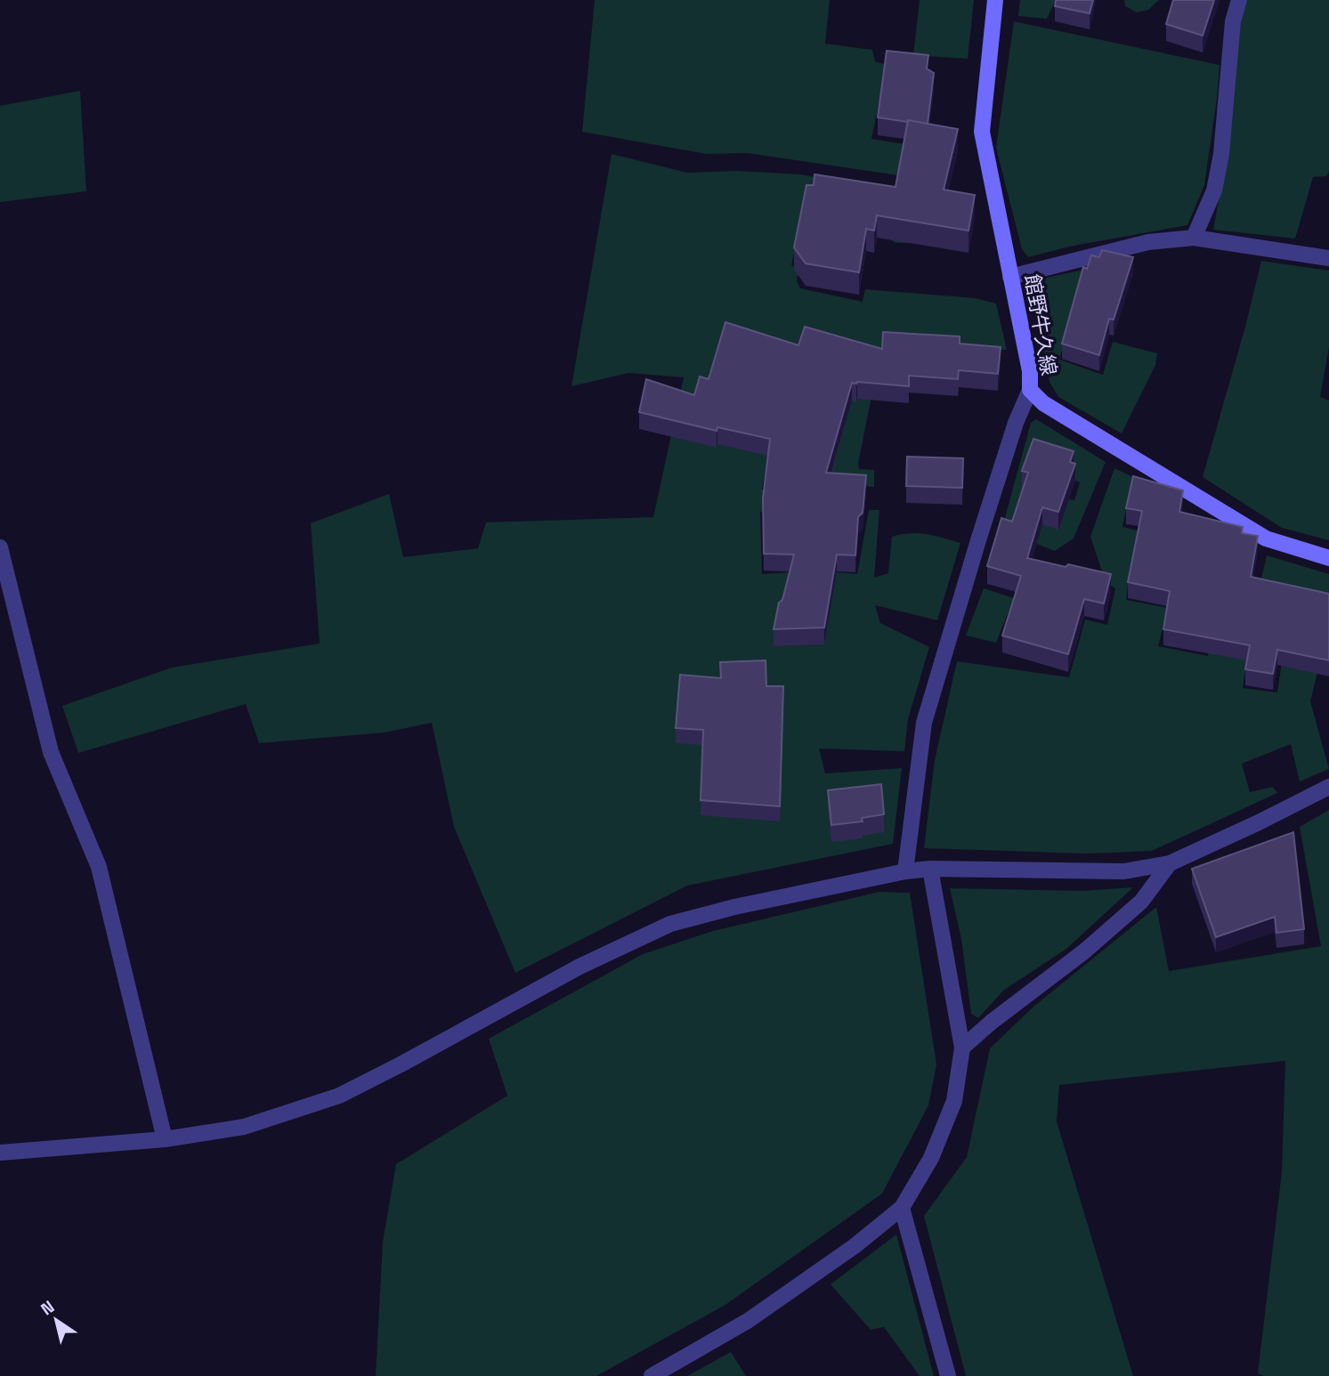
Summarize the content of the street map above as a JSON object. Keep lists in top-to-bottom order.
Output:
{
  "streets": {
    "main road": ["館野牛久線"]
  },
  "north": "top left"
}
